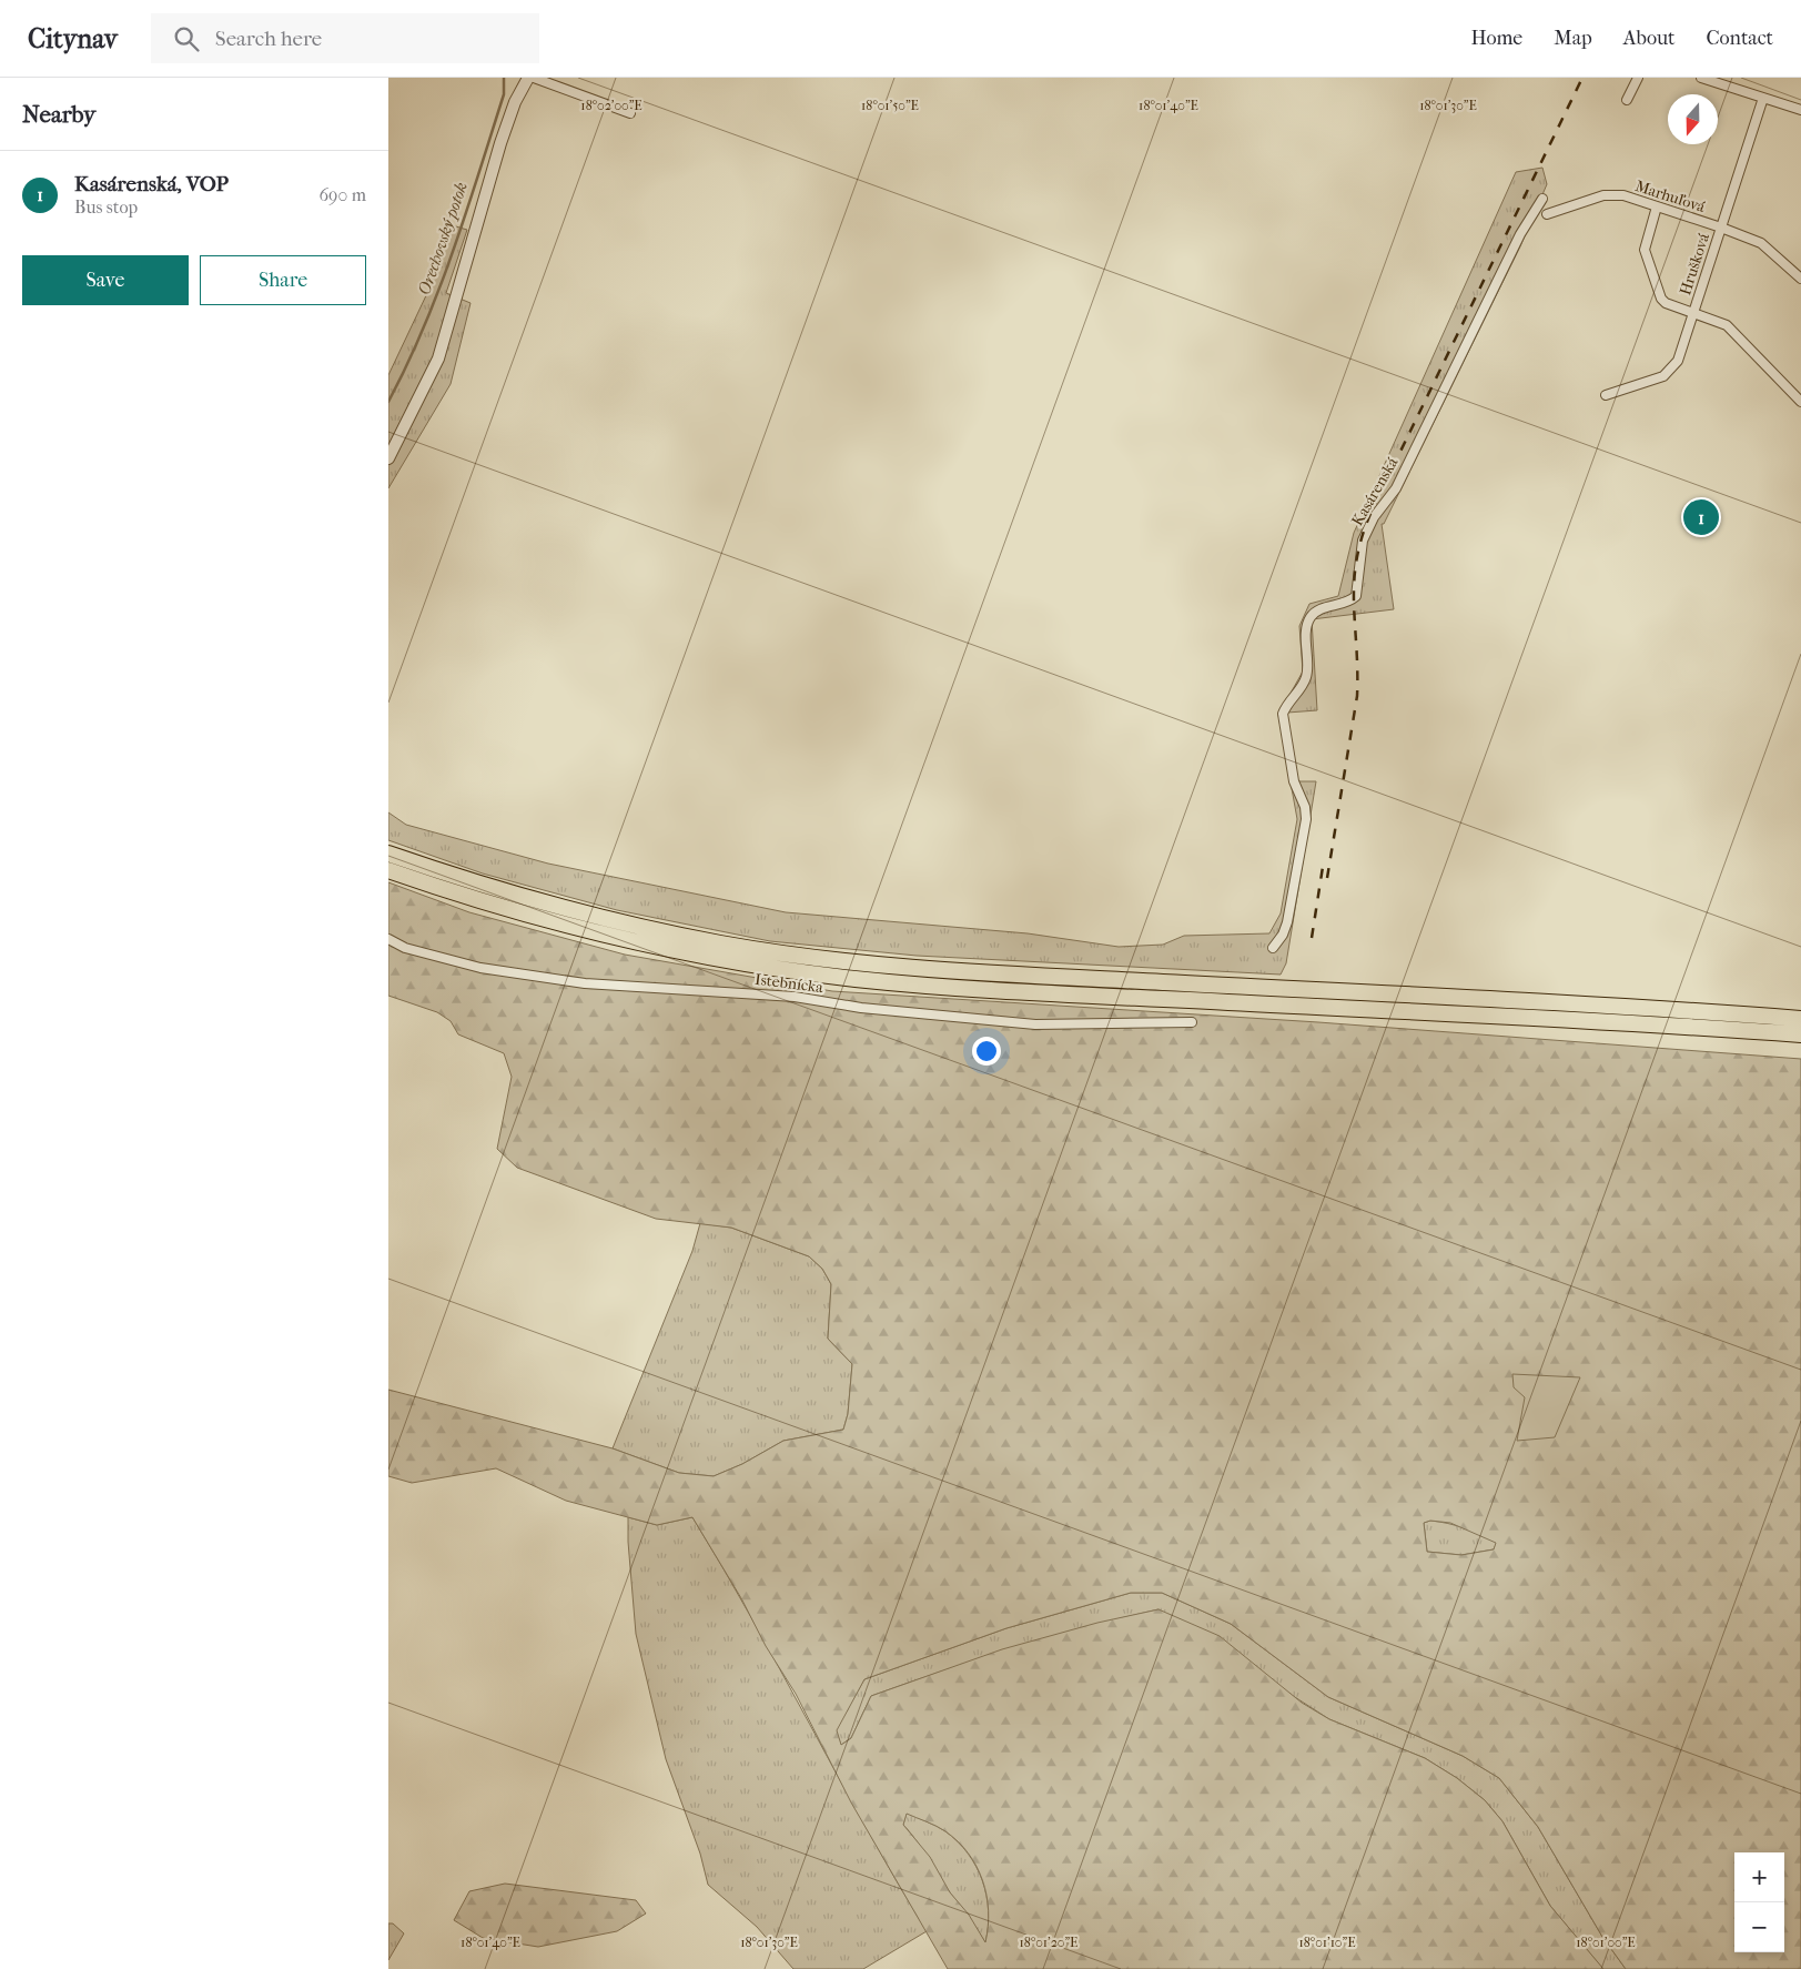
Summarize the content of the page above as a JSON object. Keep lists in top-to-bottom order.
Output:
{
  "streets": {
    "street": [
      "Marhuľová",
      "Hrušková",
      "Kasárenská",
      "Istebnícka"
    ]
  },
  "crossings": [
    ["Marhuľová", "Hrušková"]
  ],
  "water": ["Orechovský potok"],
  "north": "bottom",
  "page": {
    "header": "Citynav",
    "search": "Search here",
    "nav": [
      "Home",
      "Map",
      "About",
      "Contact"
    ],
    "heading": "Nearby",
    "list": [
      {
        "mark": "1",
        "name": "Kasárenská, VOP",
        "note": "Bus stop",
        "value": "690 m"
      }
    ],
    "buttons": ["Save", "Share"],
    "pins": "1",
    "map_buttons": ["+", "−"]
  },
  "coordinates": [
    "18°01'40\"E",
    "18°01'30\"E",
    "18°02'00\"E",
    "18°01'50\"E",
    "18°01'20\"E",
    "18°01'10\"E",
    "18°01'00\"E"
  ]
}
